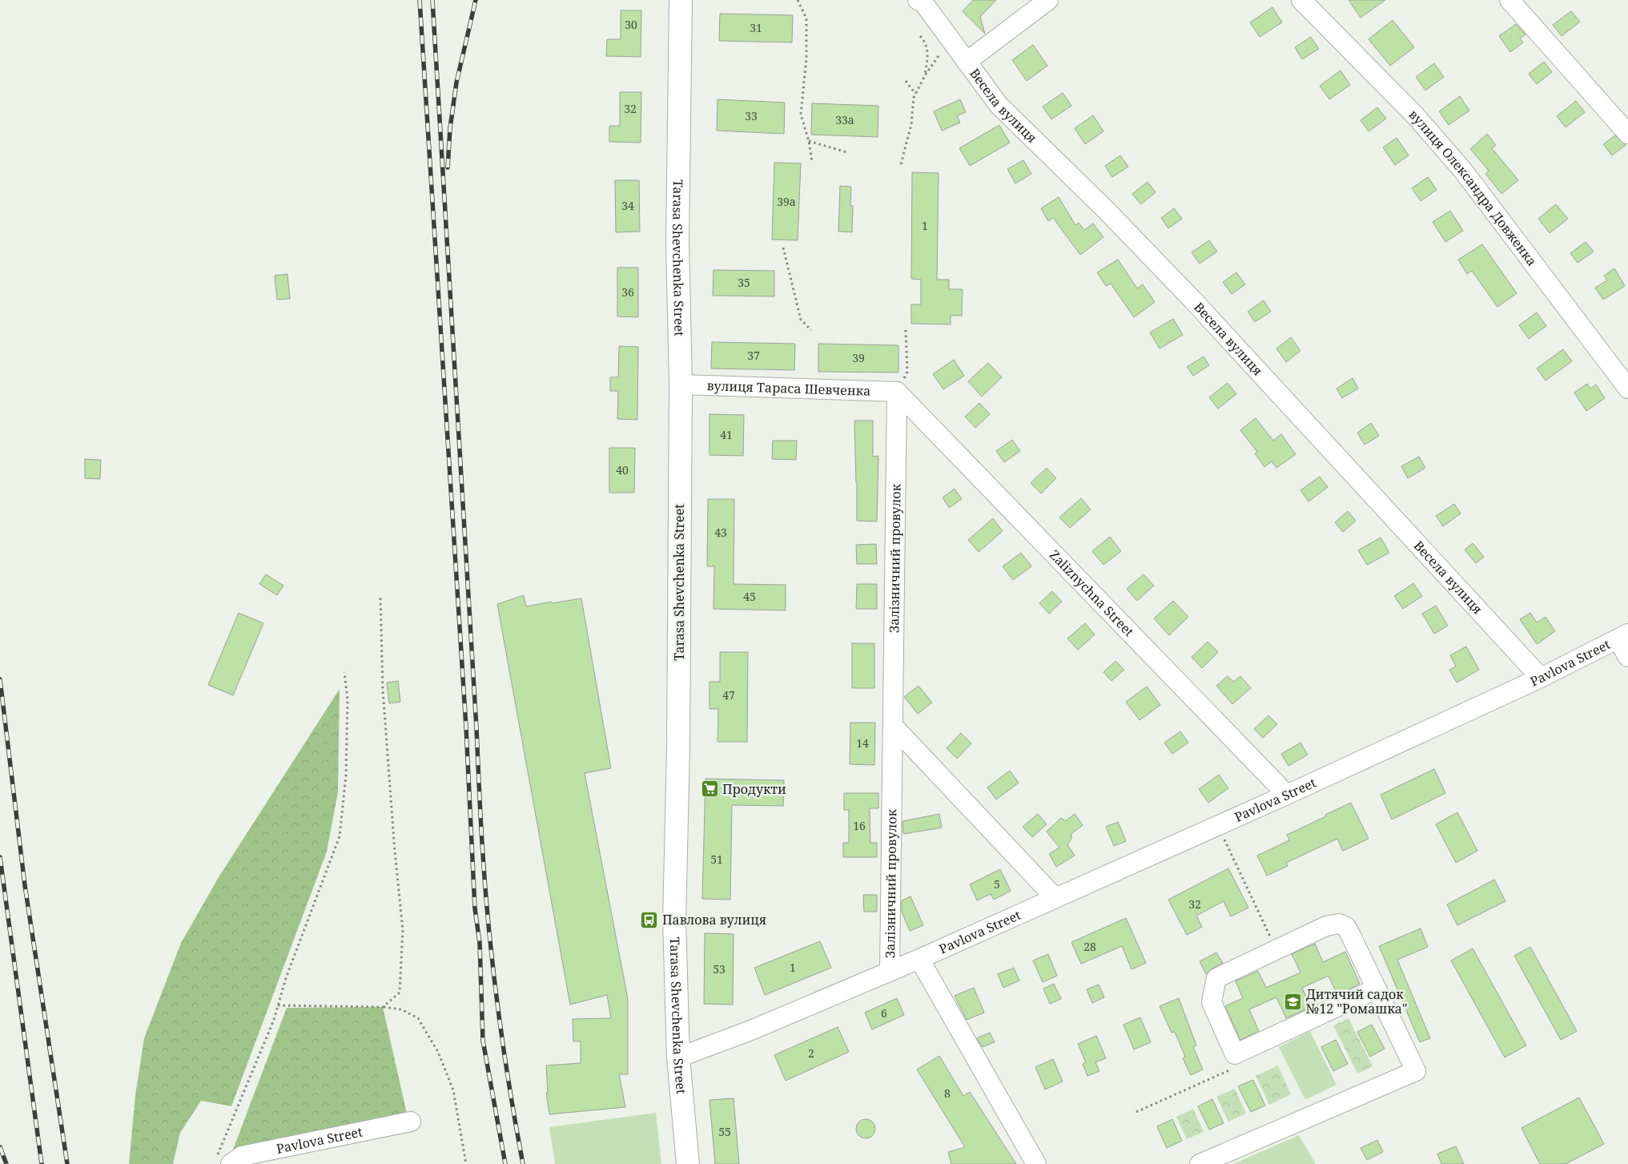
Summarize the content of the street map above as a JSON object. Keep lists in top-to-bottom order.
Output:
{
  "streets": {
    "main road": ["Tarasa Shevchenka Street"],
    "street": [
      "Весела вулиця",
      "вулиця Олександра Довженка",
      "вулиця Тараса Шевченка",
      "Залізничний провулок",
      "Zaliznychna Street",
      "Pavlova Street"
    ]
  },
  "crossings": [
    ["Весела вулиця", "Pavlova Street"],
    ["Tarasa Shevchenka Street", "вулиця Тараса Шевченка"],
    ["Tarasa Shevchenka Street", "Pavlova Street"],
    ["вулиця Тараса Шевченка", "Залізничний провулок"],
    ["вулиця Тараса Шевченка", "Zaliznychna Street"],
    ["Залізничний провулок", "Zaliznychna Street"],
    ["Залізничний провулок", "Pavlova Street"],
    ["Zaliznychna Street", "Pavlova Street"]
  ],
  "places": {
    "supermarket": ["Продукти"],
    "bus stop": ["Павлова вулиця"],
    "school or university": ["Дитячий садок №12 \"Ромашка\""]
  },
  "house_numbers": [
    "30",
    "31",
    "32",
    "33",
    "33а",
    "39а",
    "34",
    "1",
    "35",
    "36",
    "37",
    "39",
    "41",
    "40",
    "43",
    "45",
    "47",
    "14",
    "16",
    "51",
    "5",
    "32",
    "28",
    "1",
    "53",
    "6",
    "2",
    "8",
    "55"
  ]
}
